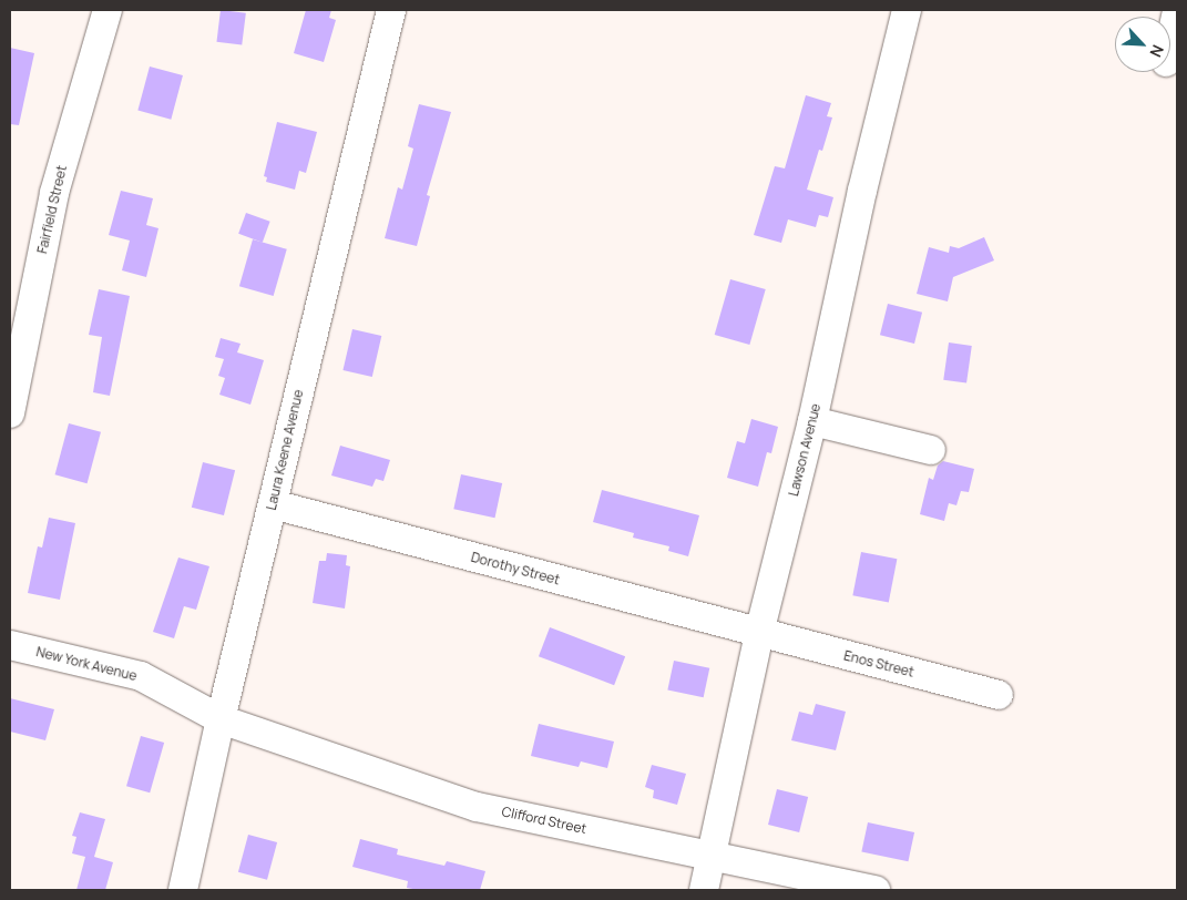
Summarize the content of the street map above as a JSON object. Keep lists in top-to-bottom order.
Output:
{
  "streets": {
    "street": [
      "Fairfield Street",
      "Laura Keene Avenue",
      "Lawson Avenue",
      "Dorothy Street",
      "New York Avenue",
      "Enos Street",
      "Clifford Street"
    ]
  },
  "crossings": [
    ["Laura Keene Avenue", "Dorothy Street"],
    ["Laura Keene Avenue", "New York Avenue"],
    ["Laura Keene Avenue", "Clifford Street"],
    ["Lawson Avenue", "Dorothy Street"],
    ["Lawson Avenue", "Enos Street"],
    ["Lawson Avenue", "Clifford Street"],
    ["Dorothy Street", "Enos Street"],
    ["New York Avenue", "Clifford Street"]
  ],
  "north": "bottom right"
}
